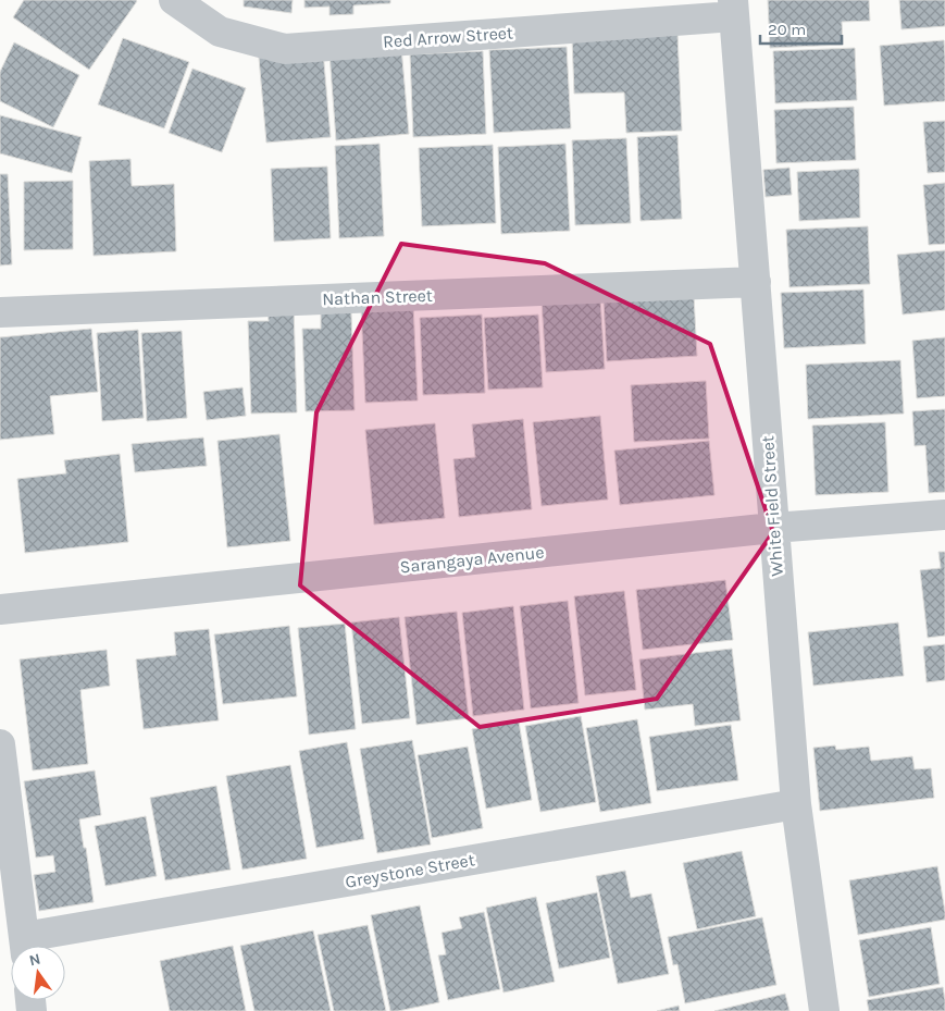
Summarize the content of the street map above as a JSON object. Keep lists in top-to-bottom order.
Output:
{
  "streets": {
    "street": [
      "Red Arrow Street",
      "Nathan Street",
      "White Field Street",
      "Sarangaya Avenue",
      "Greystone Street"
    ]
  },
  "crossings": [
    ["Red Arrow Street", "White Field Street"],
    ["Nathan Street", "White Field Street"],
    ["White Field Street", "Sarangaya Avenue"],
    ["White Field Street", "Greystone Street"]
  ],
  "scale_bar": "20 m",
  "north": "top"
}
